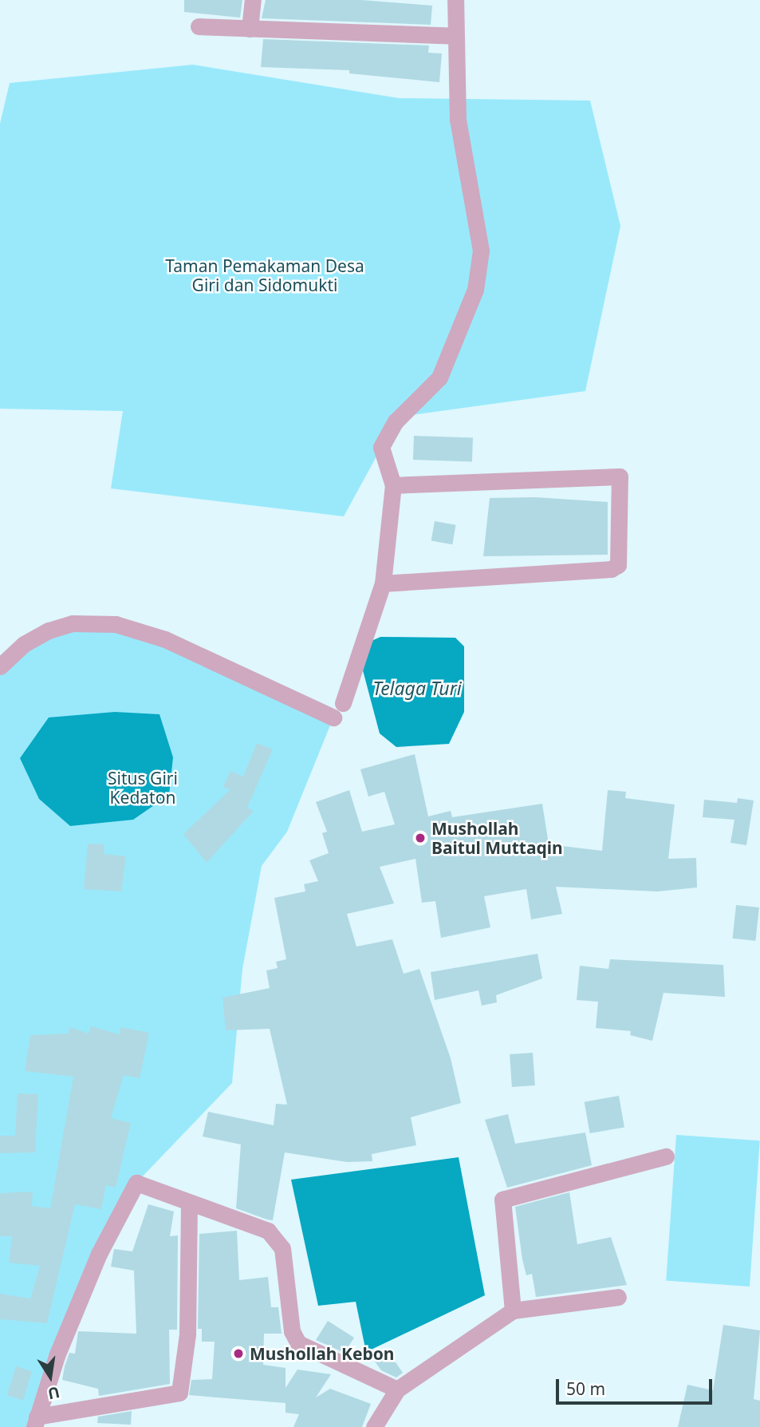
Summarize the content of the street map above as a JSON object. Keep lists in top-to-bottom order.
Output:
{
  "water": ["Telaga Turi"],
  "parks": ["Taman Pemakaman Desa Giri dan Sidomukti", "Situs Giri Kedaton"],
  "places": ["Mushollah Baitul Muttaqin", "Mushollah Kebon"],
  "scale_bar": "50 m",
  "north": "bottom"
}
